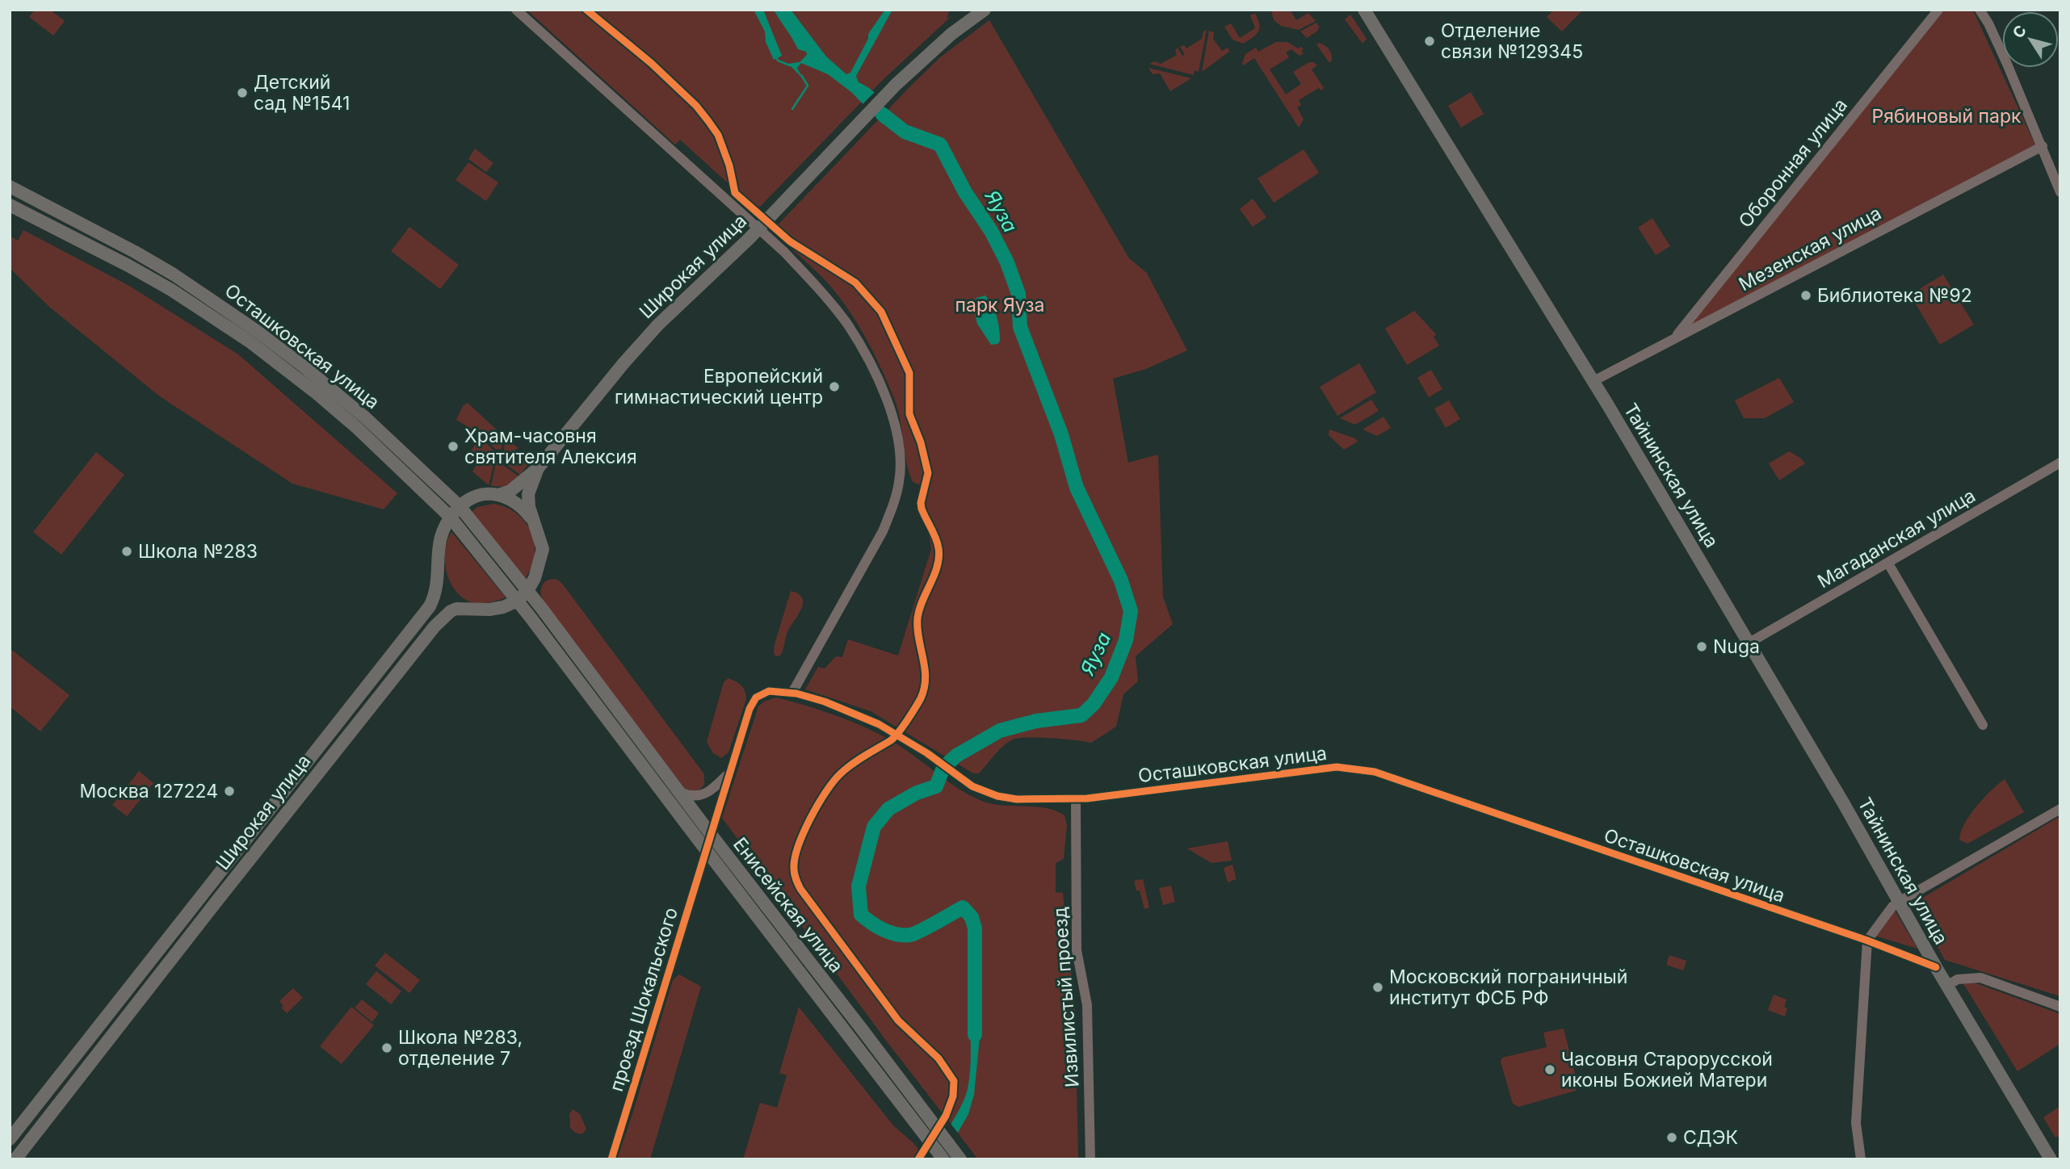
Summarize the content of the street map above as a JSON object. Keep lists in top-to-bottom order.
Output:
{
  "streets": {
    "main road": [
      "Широкая улица",
      "Осташковская улица",
      "Тайнинская улица",
      "Енисейская улица"
    ],
    "street": [
      "Оборонная улица",
      "Мезенская улица",
      "Магаданская улица",
      "Извилистый проезд",
      "проезд Шокальского"
    ]
  },
  "crossings": [
    ["Оборонная улица", "Мезенская улица"],
    ["Мезенская улица", "Тайнинская улица"],
    ["Широкая улица", "Осташковская улица"],
    ["Широкая улица", "Енисейская улица"],
    ["Осташковская улица", "Тайнинская улица"],
    ["Осташковская улица", "Енисейская улица"],
    ["Осташковская улица", "Извилистый проезд"],
    ["Осташковская улица", "проезд Шокальского"],
    ["Тайнинская улица", "Магаданская улица"],
    ["Енисейская улица", "проезд Шокальского"]
  ],
  "water": ["Яуза"],
  "parks": ["Рябиновый парк", "парк Яуза"],
  "places": [
    "Отделение связи №129345",
    "Детский сад №1541",
    "Библиотека №92",
    "Европейский гимнастический центр",
    "Храм-часовня святителя Алексия",
    "Школа №283",
    "Nuga",
    "Москва 127224",
    "Московский пограничный институт ФСБ РФ",
    "Школа №283, отделение 7",
    "Часовня Старорусской иконы Божией Матери",
    "СДЭК"
  ],
  "north": "top left"
}
